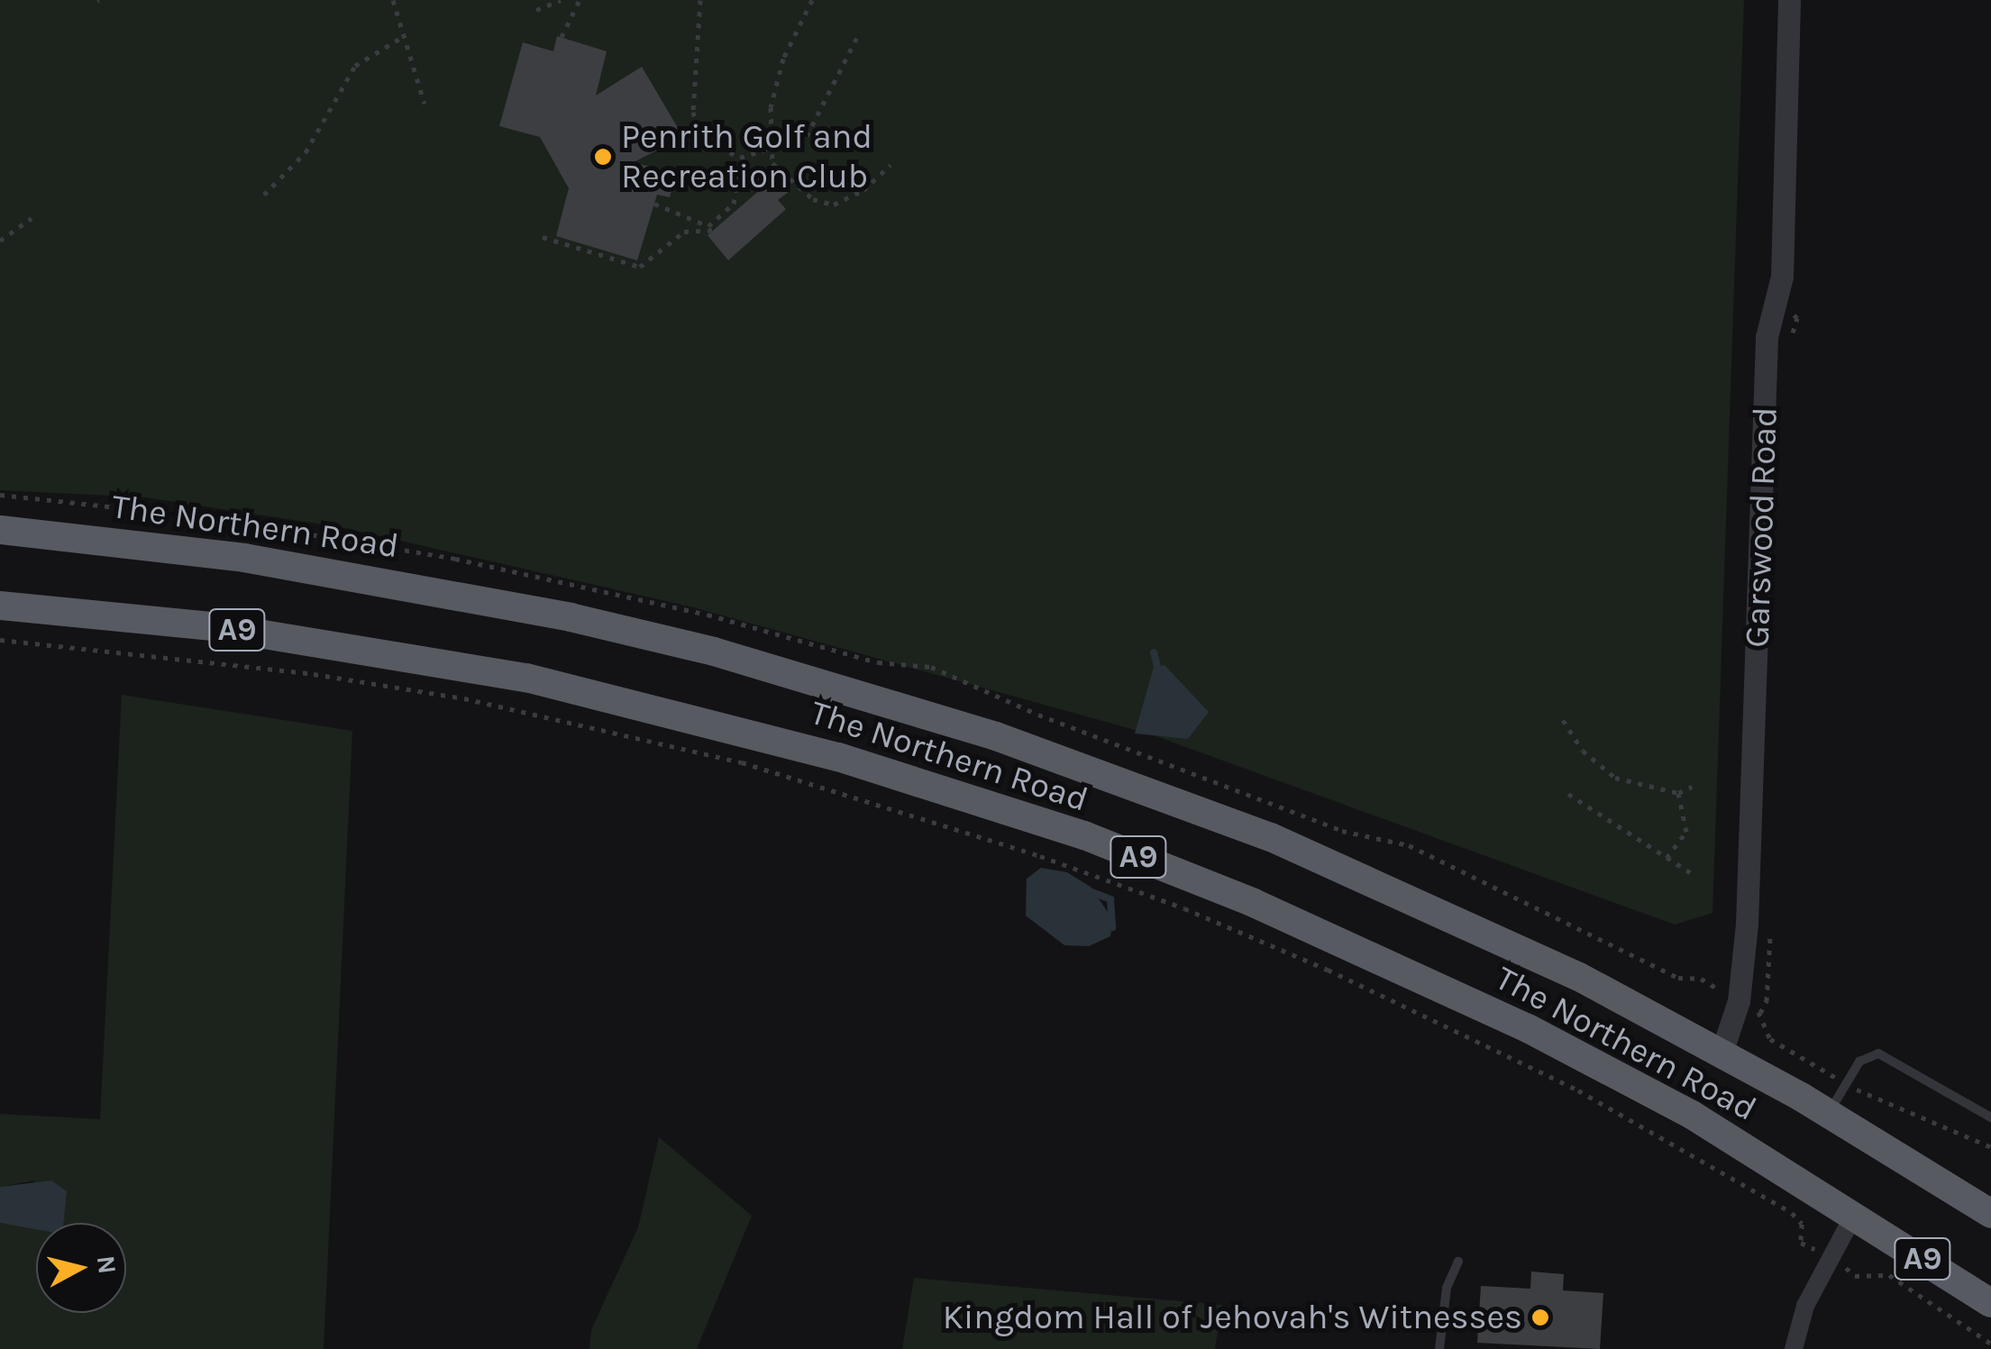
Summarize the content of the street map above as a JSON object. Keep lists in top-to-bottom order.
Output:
{
  "streets": {
    "highway": ["The Northern Road", "A9"],
    "street": ["Garswood Road"]
  },
  "crossings": [
    ["The Northern Road", "Garswood Road"]
  ],
  "places": ["Penrith Golf and Recreation Club", "Kingdom Hall of Jehovah's Witnesses"],
  "north": "right"
}
